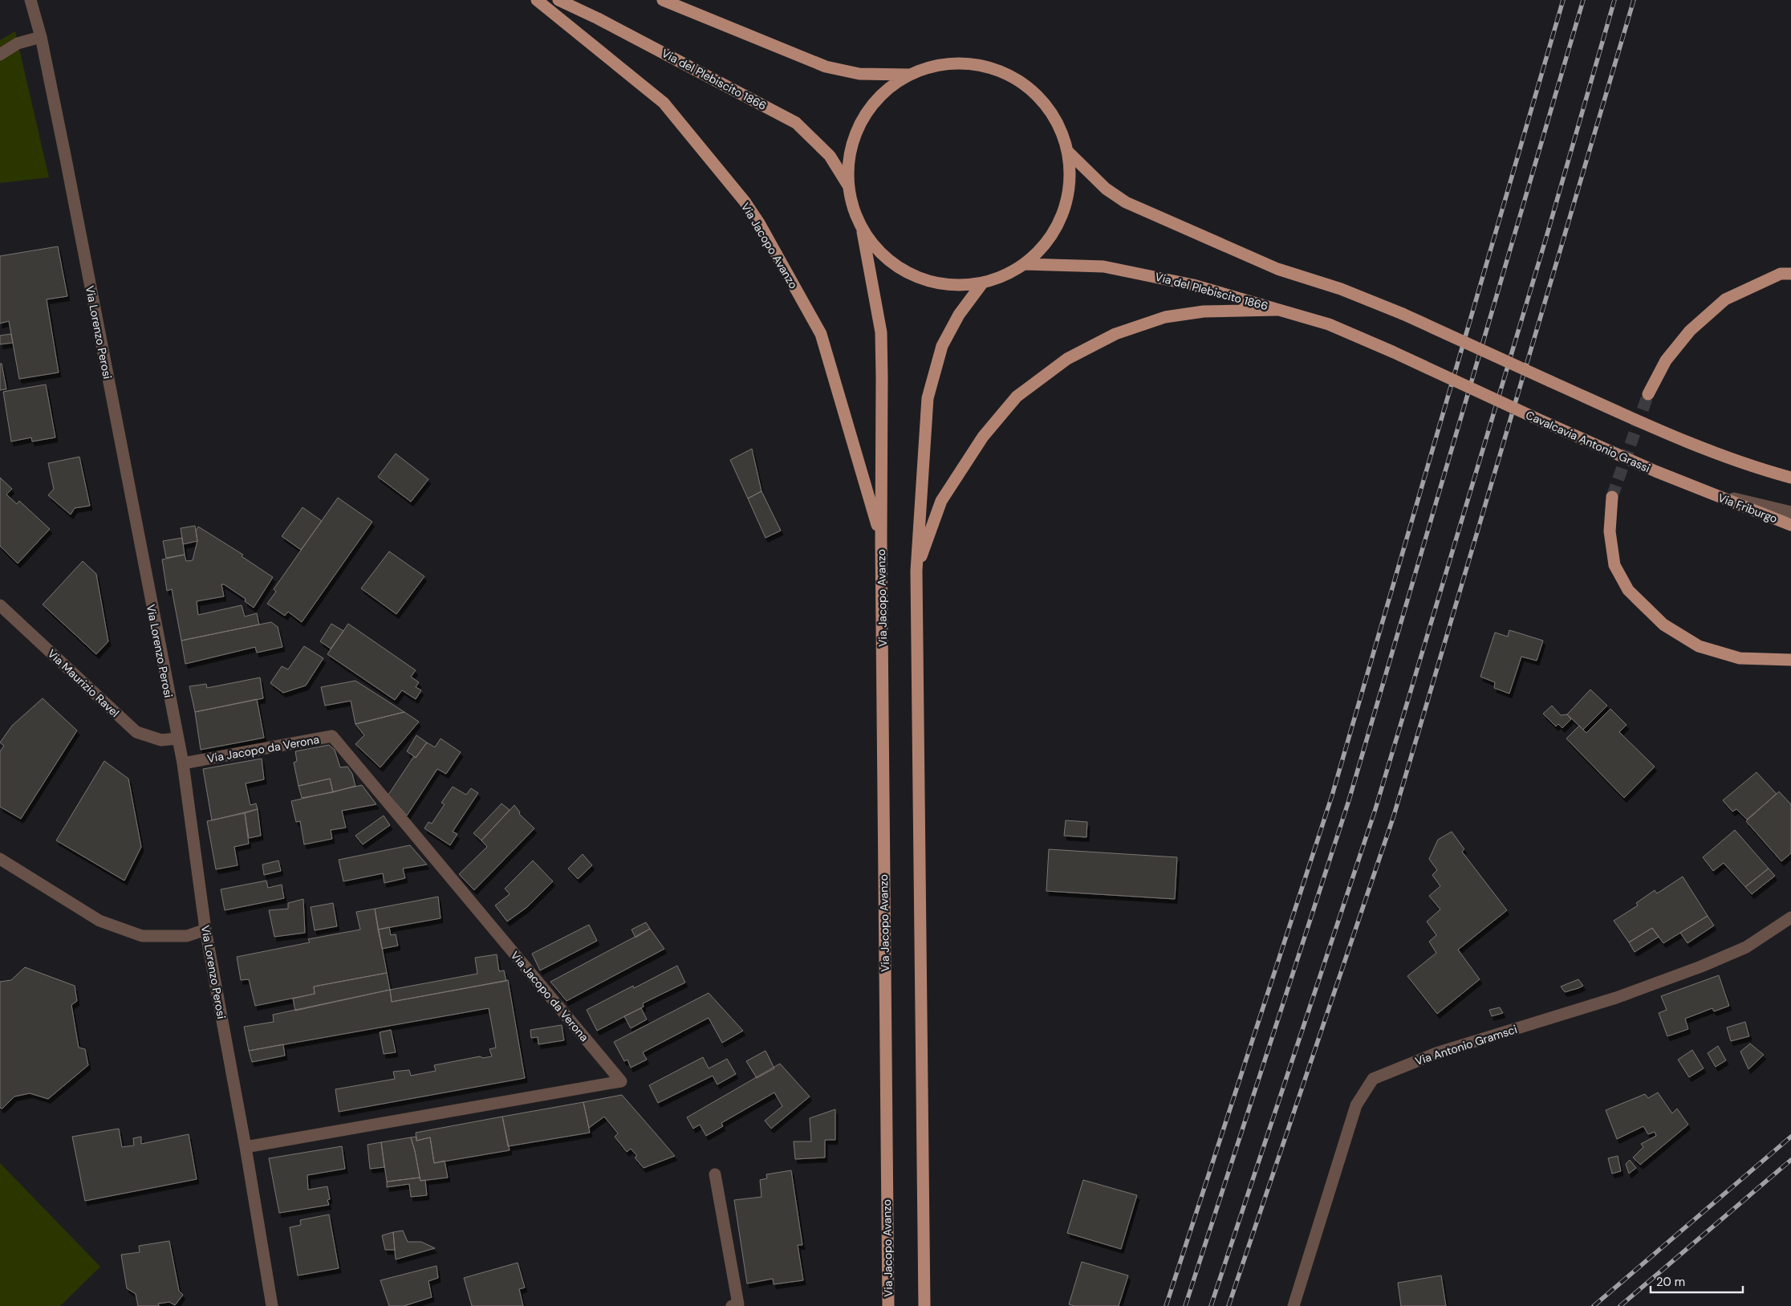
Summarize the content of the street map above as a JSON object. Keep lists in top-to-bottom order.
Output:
{
  "streets": {
    "main road": [
      "Via del Plebiscito 1866",
      "Via Jacopo Avanzo",
      "Cavalcavia Antonio Grassi",
      "Via Friburgo"
    ],
    "street": [
      "Via Lorenzo Perosi",
      "Via Maurizio Ravel",
      "Via Jacopo da Verona",
      "Via Antonio Gramsci"
    ]
  },
  "crossings": [
    ["Via del Plebiscito 1866", "Cavalcavia Antonio Grassi"],
    ["Via Lorenzo Perosi", "Via Maurizio Ravel"],
    ["Via Lorenzo Perosi", "Via Jacopo da Verona"],
    ["Cavalcavia Antonio Grassi", "Via Friburgo"]
  ],
  "scale_bar": "20 m"
}
